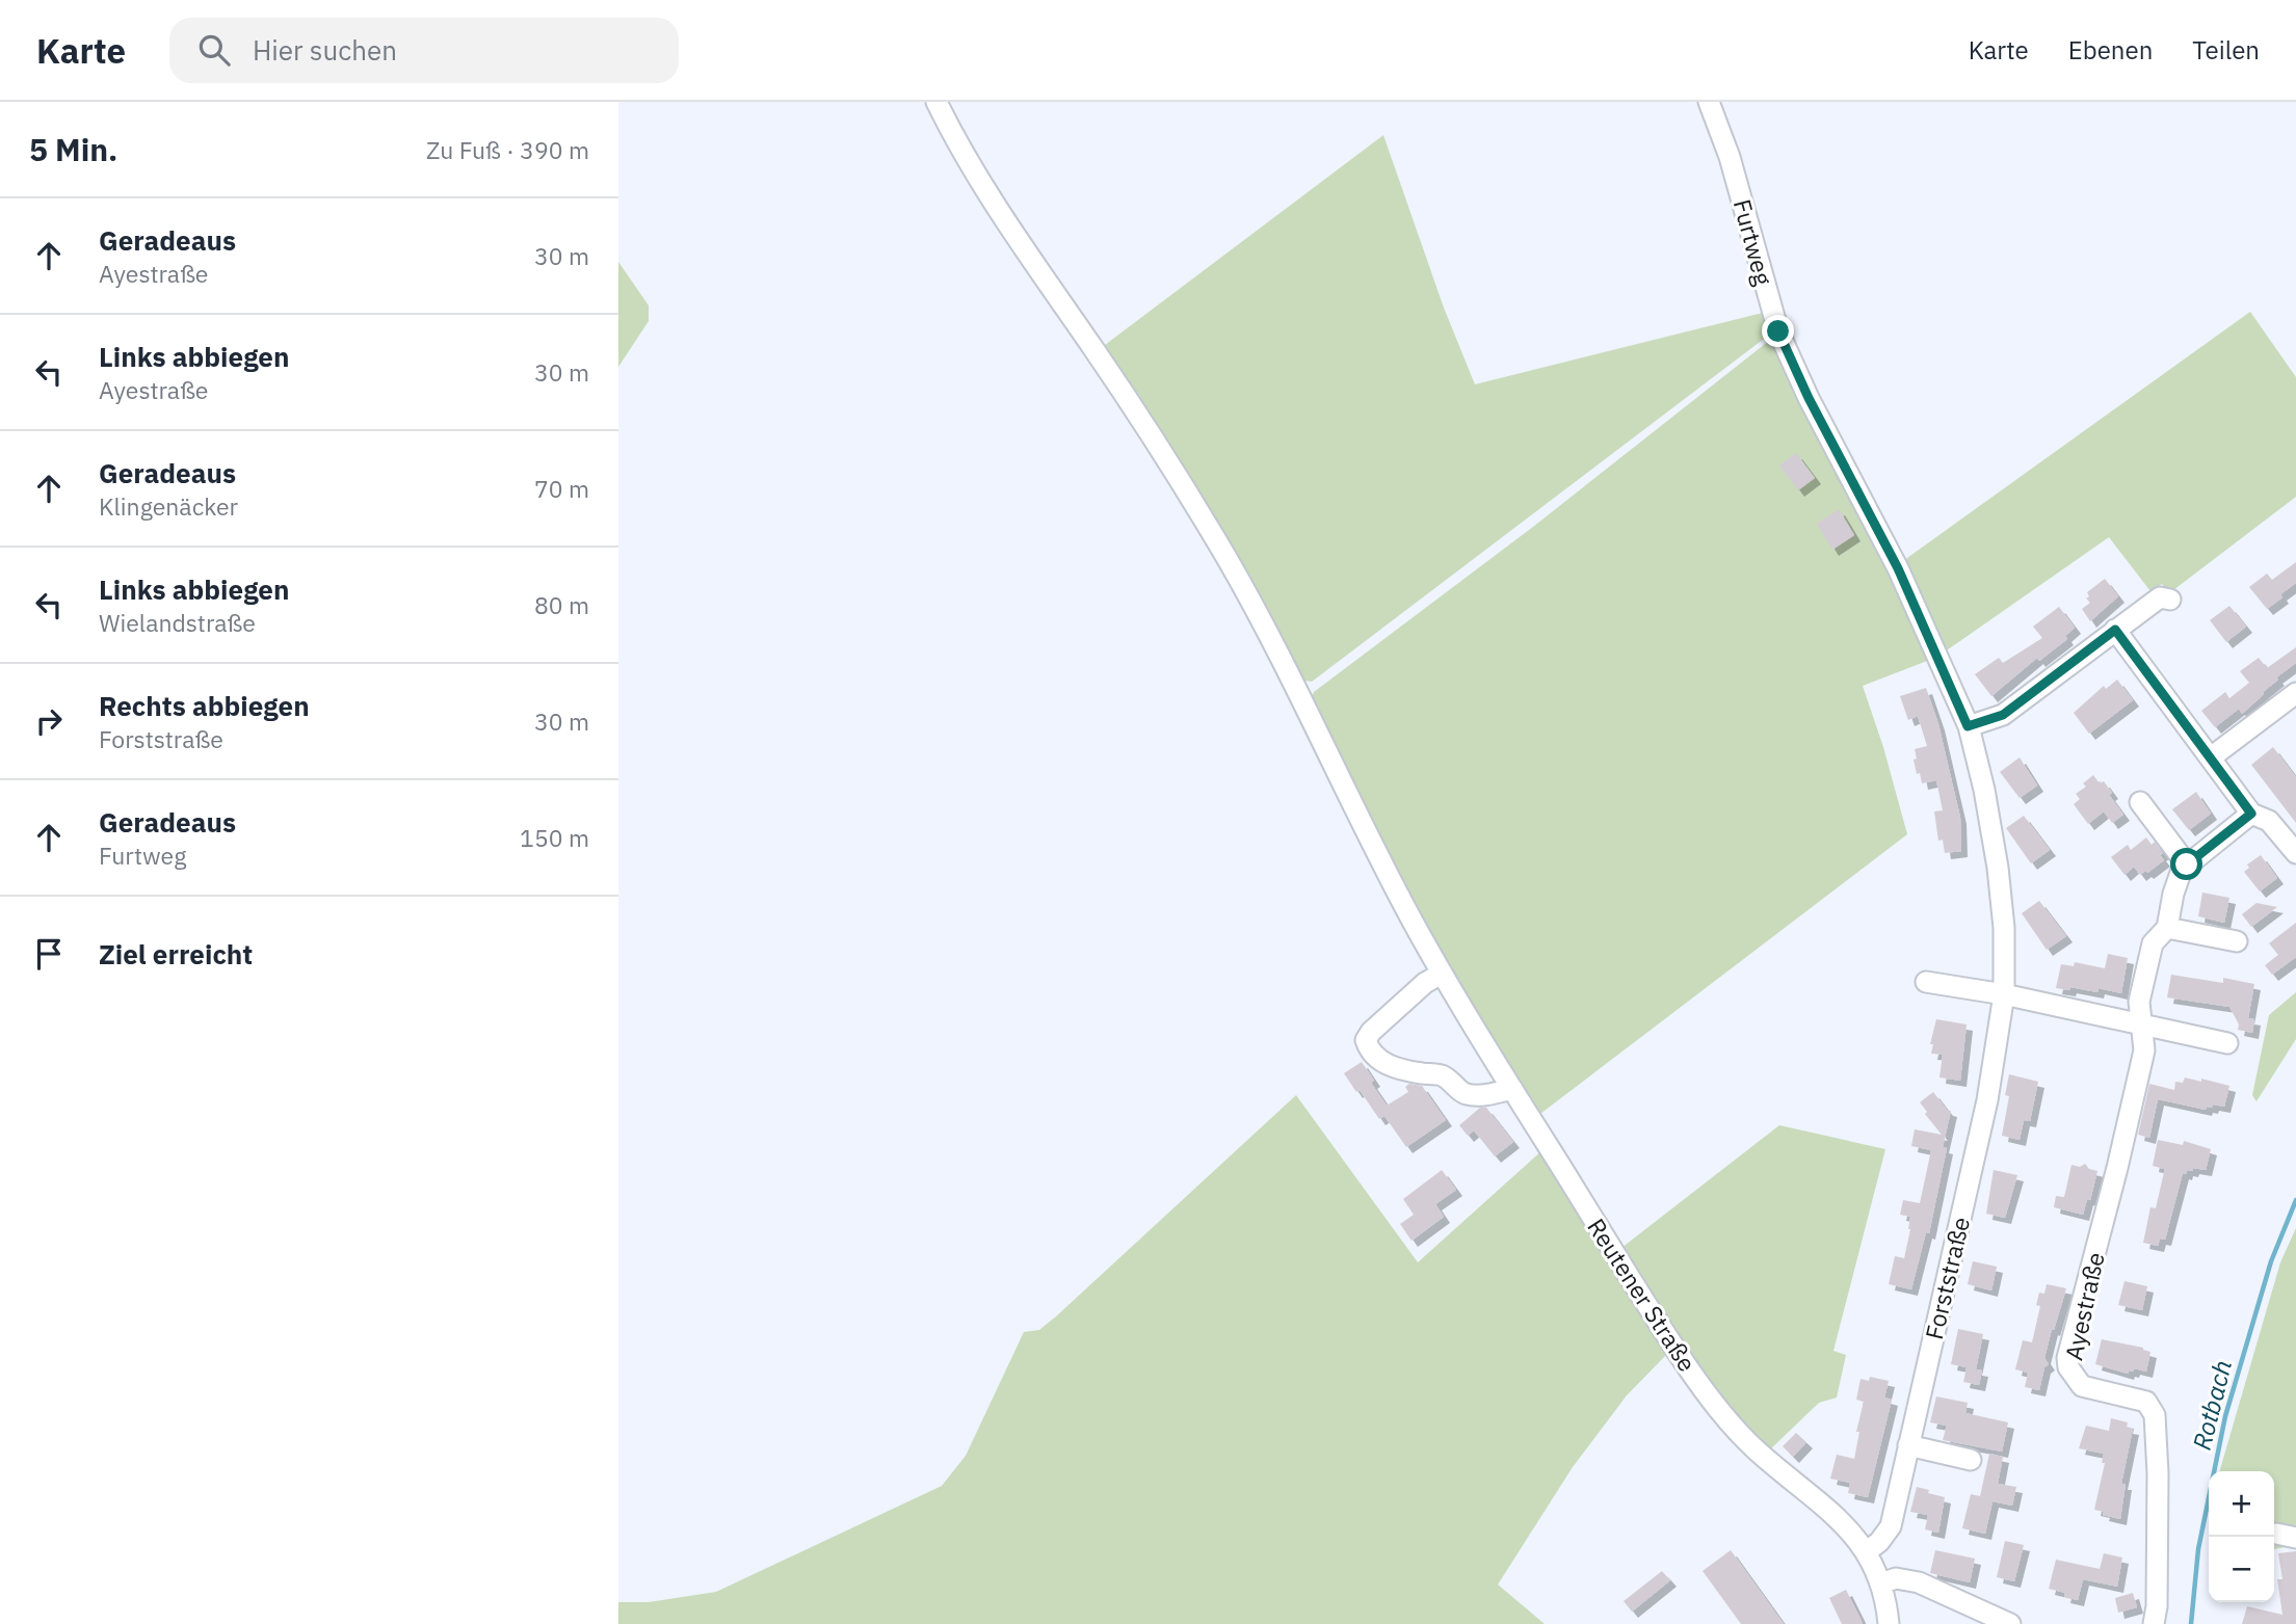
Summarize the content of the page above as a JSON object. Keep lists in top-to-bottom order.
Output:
{
  "streets": {
    "street": [
      "Furtweg",
      "Forststraße",
      "Reutener Straße",
      "Ayestraße"
    ]
  },
  "crossings": [
    ["Furtweg", "Forststraße"],
    ["Forststraße", "Reutener Straße"]
  ],
  "water": ["Rotbach"],
  "page": {
    "header": "Karte",
    "search": "Hier suchen",
    "nav": ["Karte", "Ebenen", "Teilen"],
    "heading": ["5 Min.", "Zu Fuß · 390 m"],
    "list": [
      ["Geradeaus", "Ayestraße", "30 m"],
      ["Links abbiegen", "Ayestraße", "30 m"],
      ["Geradeaus", "Klingenäcker", "70 m"],
      ["Links abbiegen", "Wielandstraße", "80 m"],
      ["Rechts abbiegen", "Forststraße", "30 m"],
      ["Geradeaus", "Furtweg", "150 m"],
      "Ziel erreicht"
    ],
    "map_buttons": ["+", "−"]
  }
}
